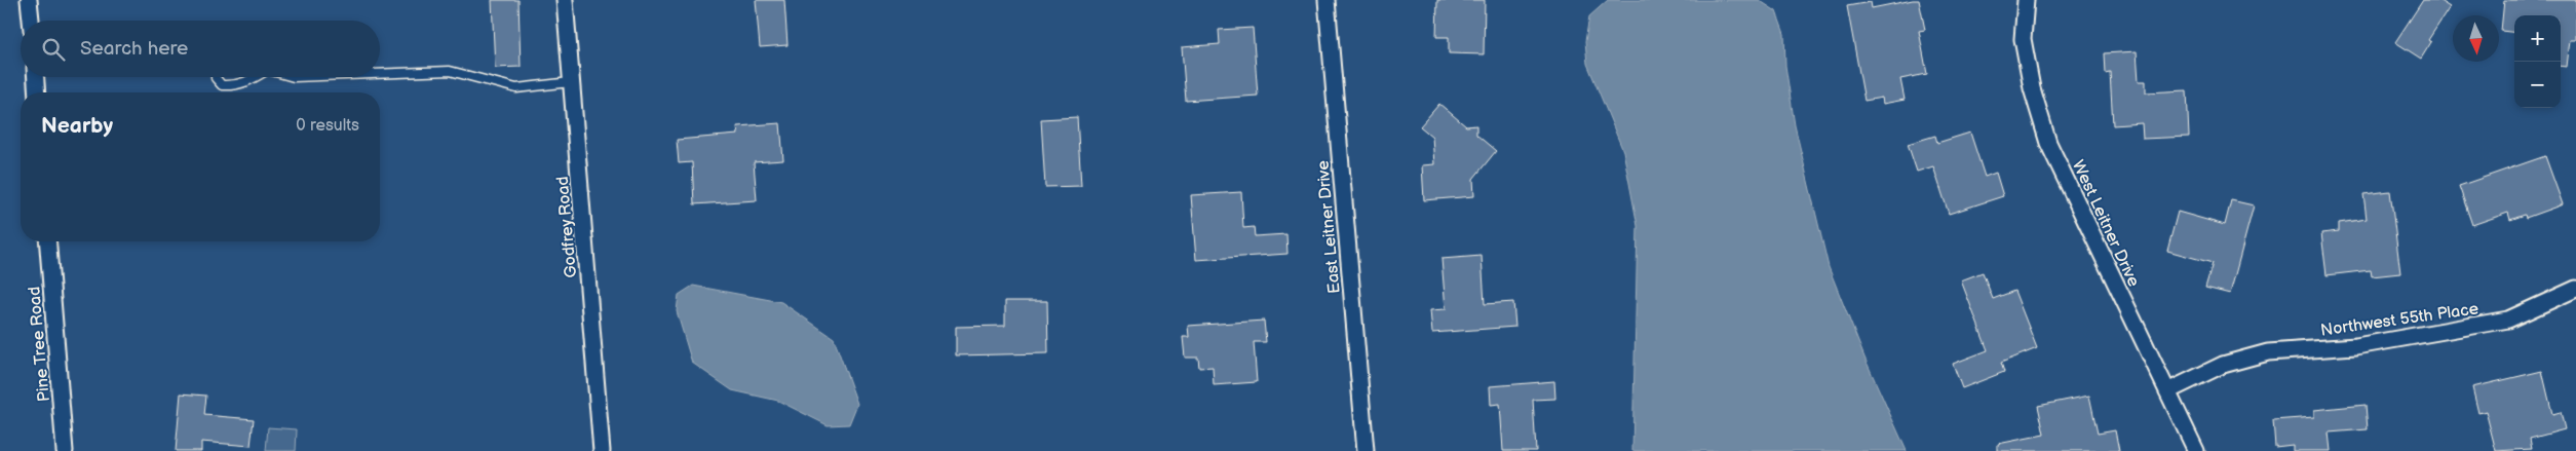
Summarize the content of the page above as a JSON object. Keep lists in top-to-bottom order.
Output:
{
  "streets": {
    "street": [
      "West Leitner Drive",
      "Godfrey Road",
      "East Leitner Drive",
      "Northwest 55th Place",
      "Pine Tree Road"
    ]
  },
  "crossings": [
    ["West Leitner Drive", "Northwest 55th Place"]
  ],
  "north": "bottom",
  "page": {
    "map_buttons": ["+", "−"],
    "search": "Search here",
    "heading": ["Nearby", "0 results"]
  }
}
